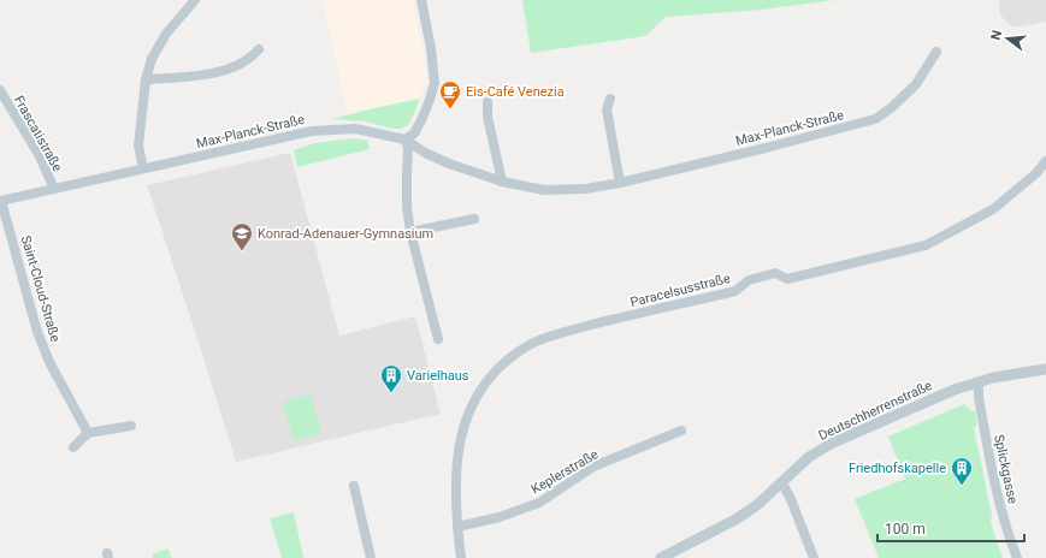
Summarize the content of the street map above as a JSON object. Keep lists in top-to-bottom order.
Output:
{
  "streets": {
    "street": [
      "Max-Planck-Straße",
      "Frascatistraße",
      "Saint-Cloud-Straße",
      "Paracelsusstraße",
      "Deutschherrenstraße",
      "Splickgasse",
      "Keplerstraße"
    ]
  },
  "crossings": [
    ["Max-Planck-Straße", "Frascatistraße"],
    ["Max-Planck-Straße", "Saint-Cloud-Straße"],
    ["Paracelsusstraße", "Keplerstraße"],
    ["Deutschherrenstraße", "Splickgasse"]
  ],
  "places": {
    "cafe": ["Eis-Café Venezia"],
    "school or university": ["Konrad-Adenauer-Gymnasium"],
    "building": ["Varielhaus", "Friedhofskapelle"]
  },
  "scale_bar": "100 m",
  "north": "left"
}
